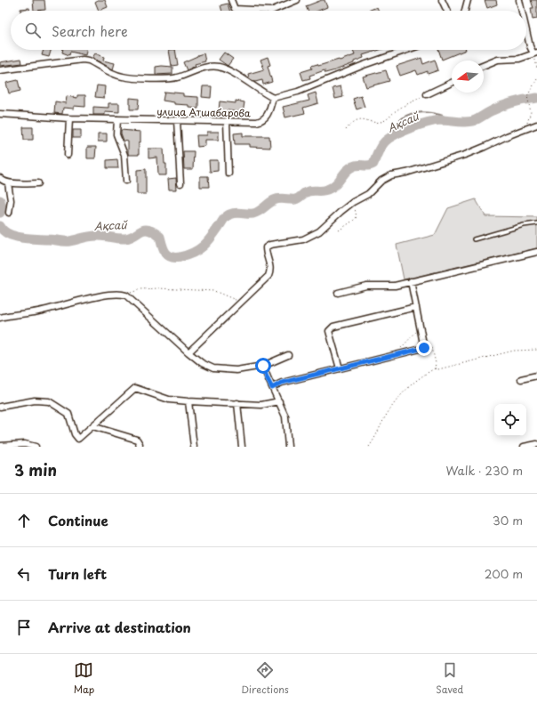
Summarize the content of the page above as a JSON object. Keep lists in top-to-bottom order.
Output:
{
  "streets": {
    "street": ["улица Атшабарова"]
  },
  "water": ["Ақсай"],
  "north": "left",
  "page": {
    "search": "Search here",
    "heading": ["3 min", "Walk · 230 m"],
    "list": [
      ["Continue", "30 m"],
      ["Turn left", "200 m"],
      "Arrive at destination"
    ],
    "nav": ["Map", "Directions", "Saved"]
  }
}
